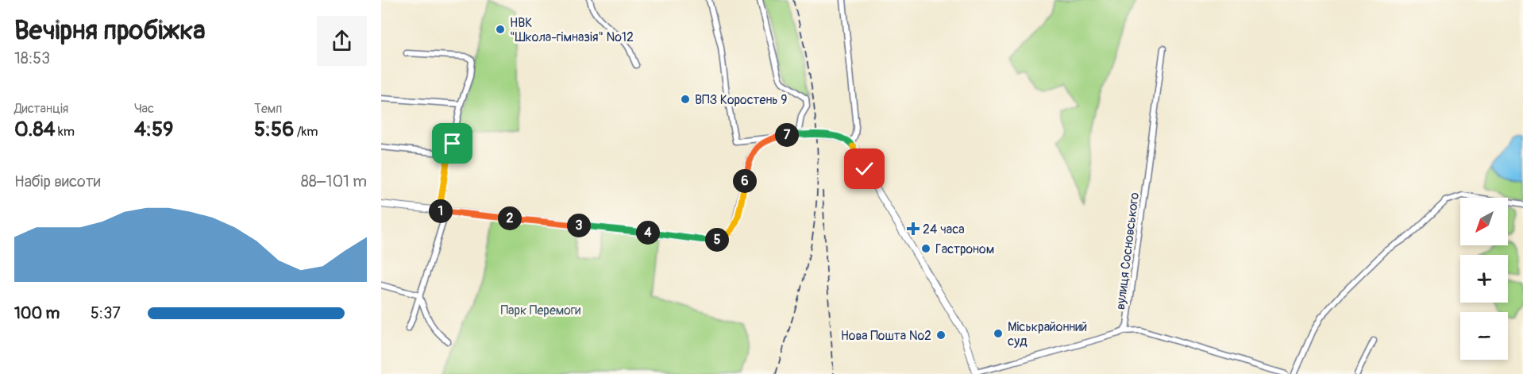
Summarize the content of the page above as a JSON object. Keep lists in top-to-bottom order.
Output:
{
  "streets": {
    "street": ["вулиця Сосновського"]
  },
  "parks": ["Парк Перемоги"],
  "places": {
    "other": [
      "НВК \"Школа-гімназія\" №12",
      "ВПЗ Коростень 9",
      "Гастроном",
      "Міськрайонний суд",
      "Нова Пошта №2"
    ],
    "health": ["24 часа"]
  },
  "north": "bottom left",
  "page": {
    "heading": ["Вечірня пробіжка", "18:53"],
    "stats": [
      ["Дистанція", "0.84 km"],
      ["Час", "4:59"],
      ["Темп", "5:56 /km"]
    ],
    "pins": [
      "7",
      "6",
      "1",
      "2",
      "3",
      "4",
      "5"
    ],
    "chart": ["Набір висоти", "88–101 m"],
    "map_buttons": ["+", "−"],
    "list": [
      {
        "name": "100 m",
        "note": "5:37"
      }
    ]
  }
}
